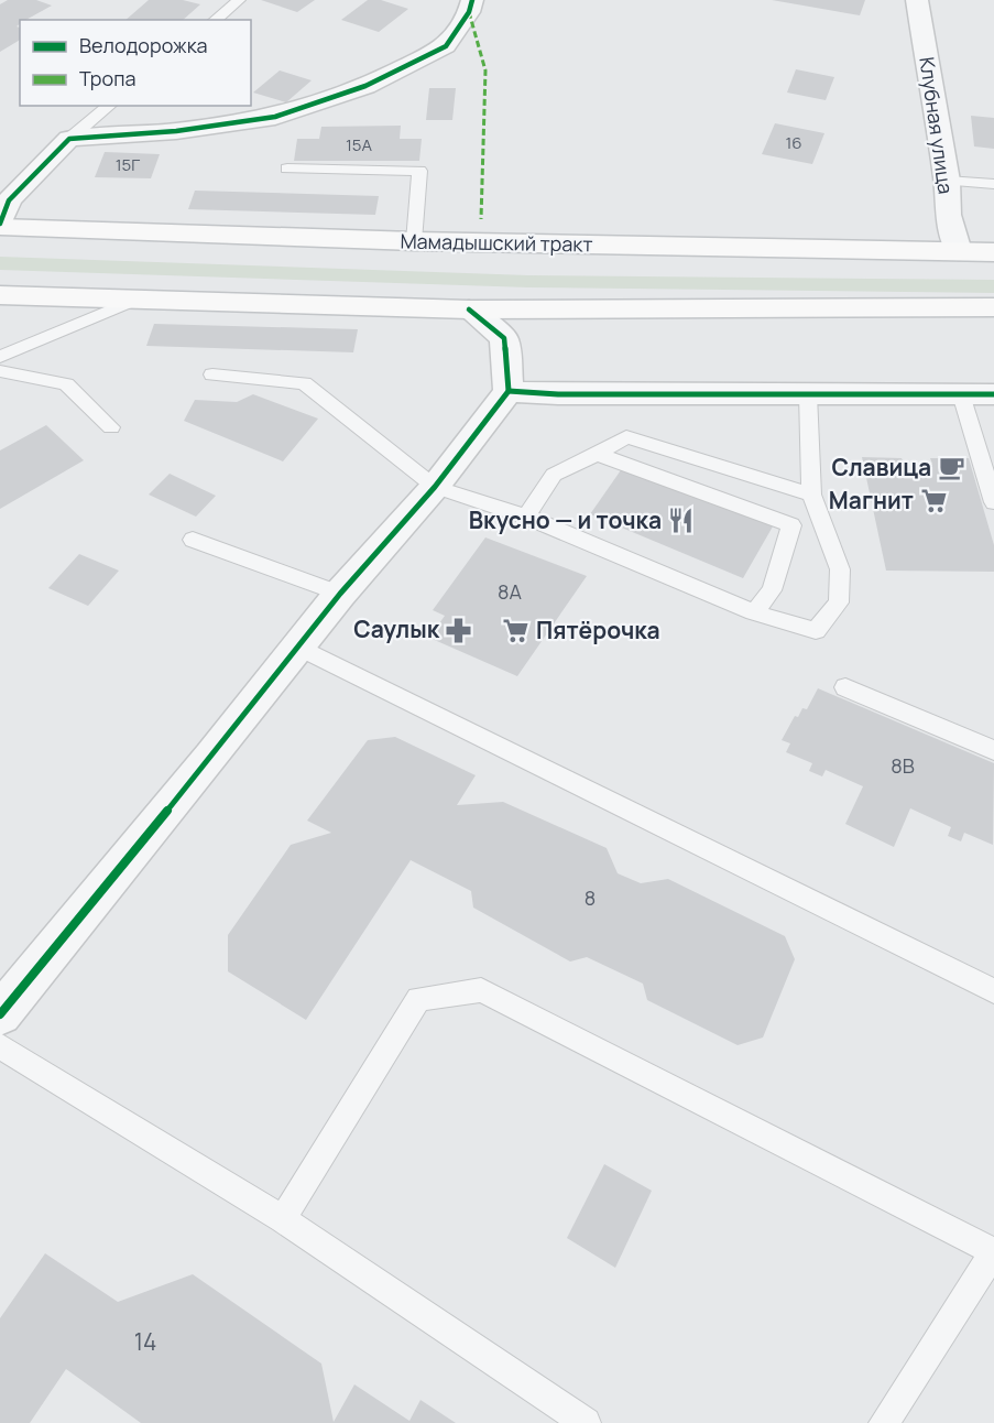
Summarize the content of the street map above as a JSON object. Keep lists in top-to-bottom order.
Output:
{
  "streets": {
    "main road": ["Мамадышский тракт"],
    "street": ["Клубная улица"]
  },
  "crossings": [
    ["Клубная улица", "Мамадышский тракт"]
  ],
  "places": {
    "cafe": ["Славица"],
    "supermarket": ["Магнит", "Пятёрочка"],
    "restaurant": ["Вкусно — и точка"],
    "pharmacy": ["Саулык"]
  },
  "house_numbers": [
    "16",
    "15А",
    "15Г",
    "8А",
    "8В",
    "8",
    "14"
  ],
  "legend": ["Велодорожка", "Тропа"]
}
